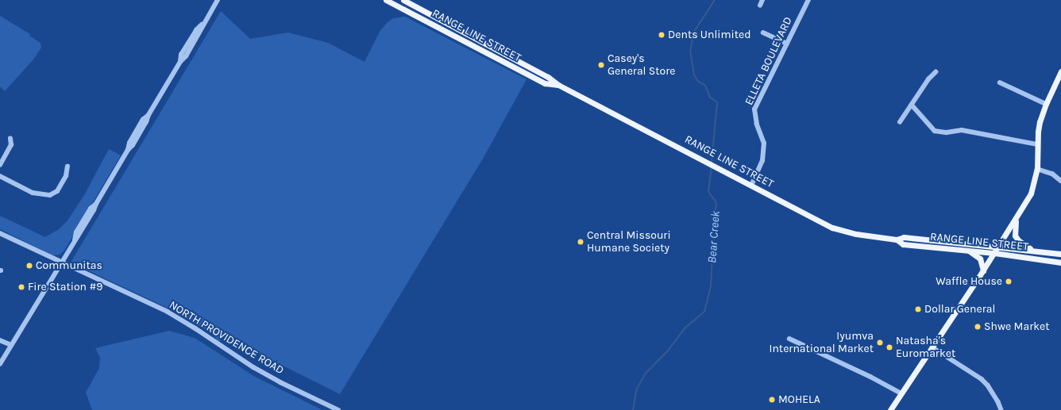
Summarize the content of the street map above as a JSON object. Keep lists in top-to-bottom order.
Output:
{
  "streets": {
    "main road": ["RANGE LINE STREET"],
    "street": ["ELLETA BOULEVARD", "NORTH PROVIDENCE ROAD"]
  },
  "crossings": [
    ["RANGE LINE STREET", "ELLETA BOULEVARD"]
  ],
  "water": ["Bear Creek"],
  "places": [
    "Dents Unlimited",
    "Casey's General Store",
    "Central Missouri Humane Society",
    "Communitas",
    "Waffle House",
    "Fire Station #9",
    "Dollar General",
    "Shwe Market",
    "Iyumva International Market",
    "Natasha's Euromarket",
    "MOHELA"
  ]
}
